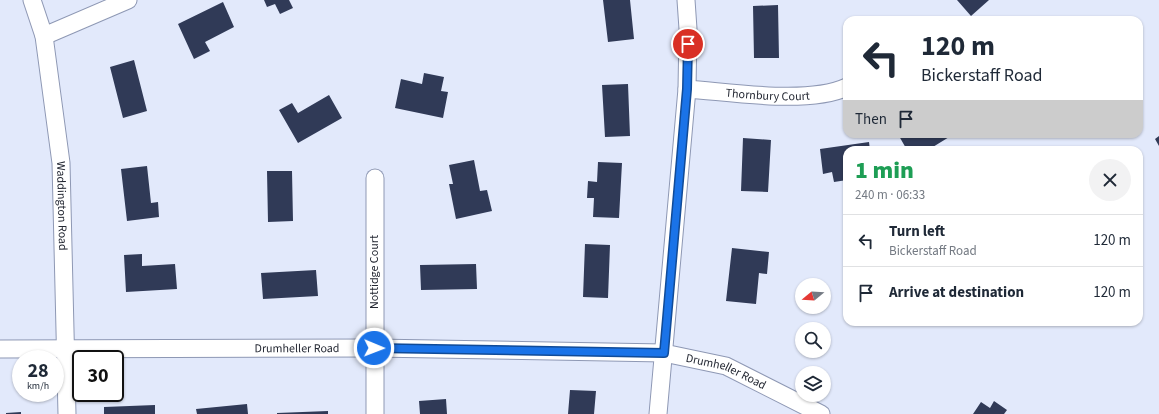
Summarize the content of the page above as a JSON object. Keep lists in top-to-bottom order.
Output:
{
  "streets": {
    "street": [
      "Thornbury Court",
      "Waddington Road",
      "Nottidge Court",
      "Drumheller Road"
    ]
  },
  "crossings": [
    ["Waddington Road", "Drumheller Road"],
    ["Nottidge Court", "Drumheller Road"]
  ],
  "north": "left",
  "page": {
    "turn": ["120 m", "Bickerstaff Road"],
    "then": "Then",
    "heading": ["1 min", "240 m · 06:33"],
    "list": [
      {
        "name": "Turn left",
        "note": "Bickerstaff Road",
        "value": "120 m"
      },
      {
        "name": "Arrive at destination",
        "value": "120 m"
      }
    ],
    "speed": "28 km/h",
    "limit": "30"
  }
}
